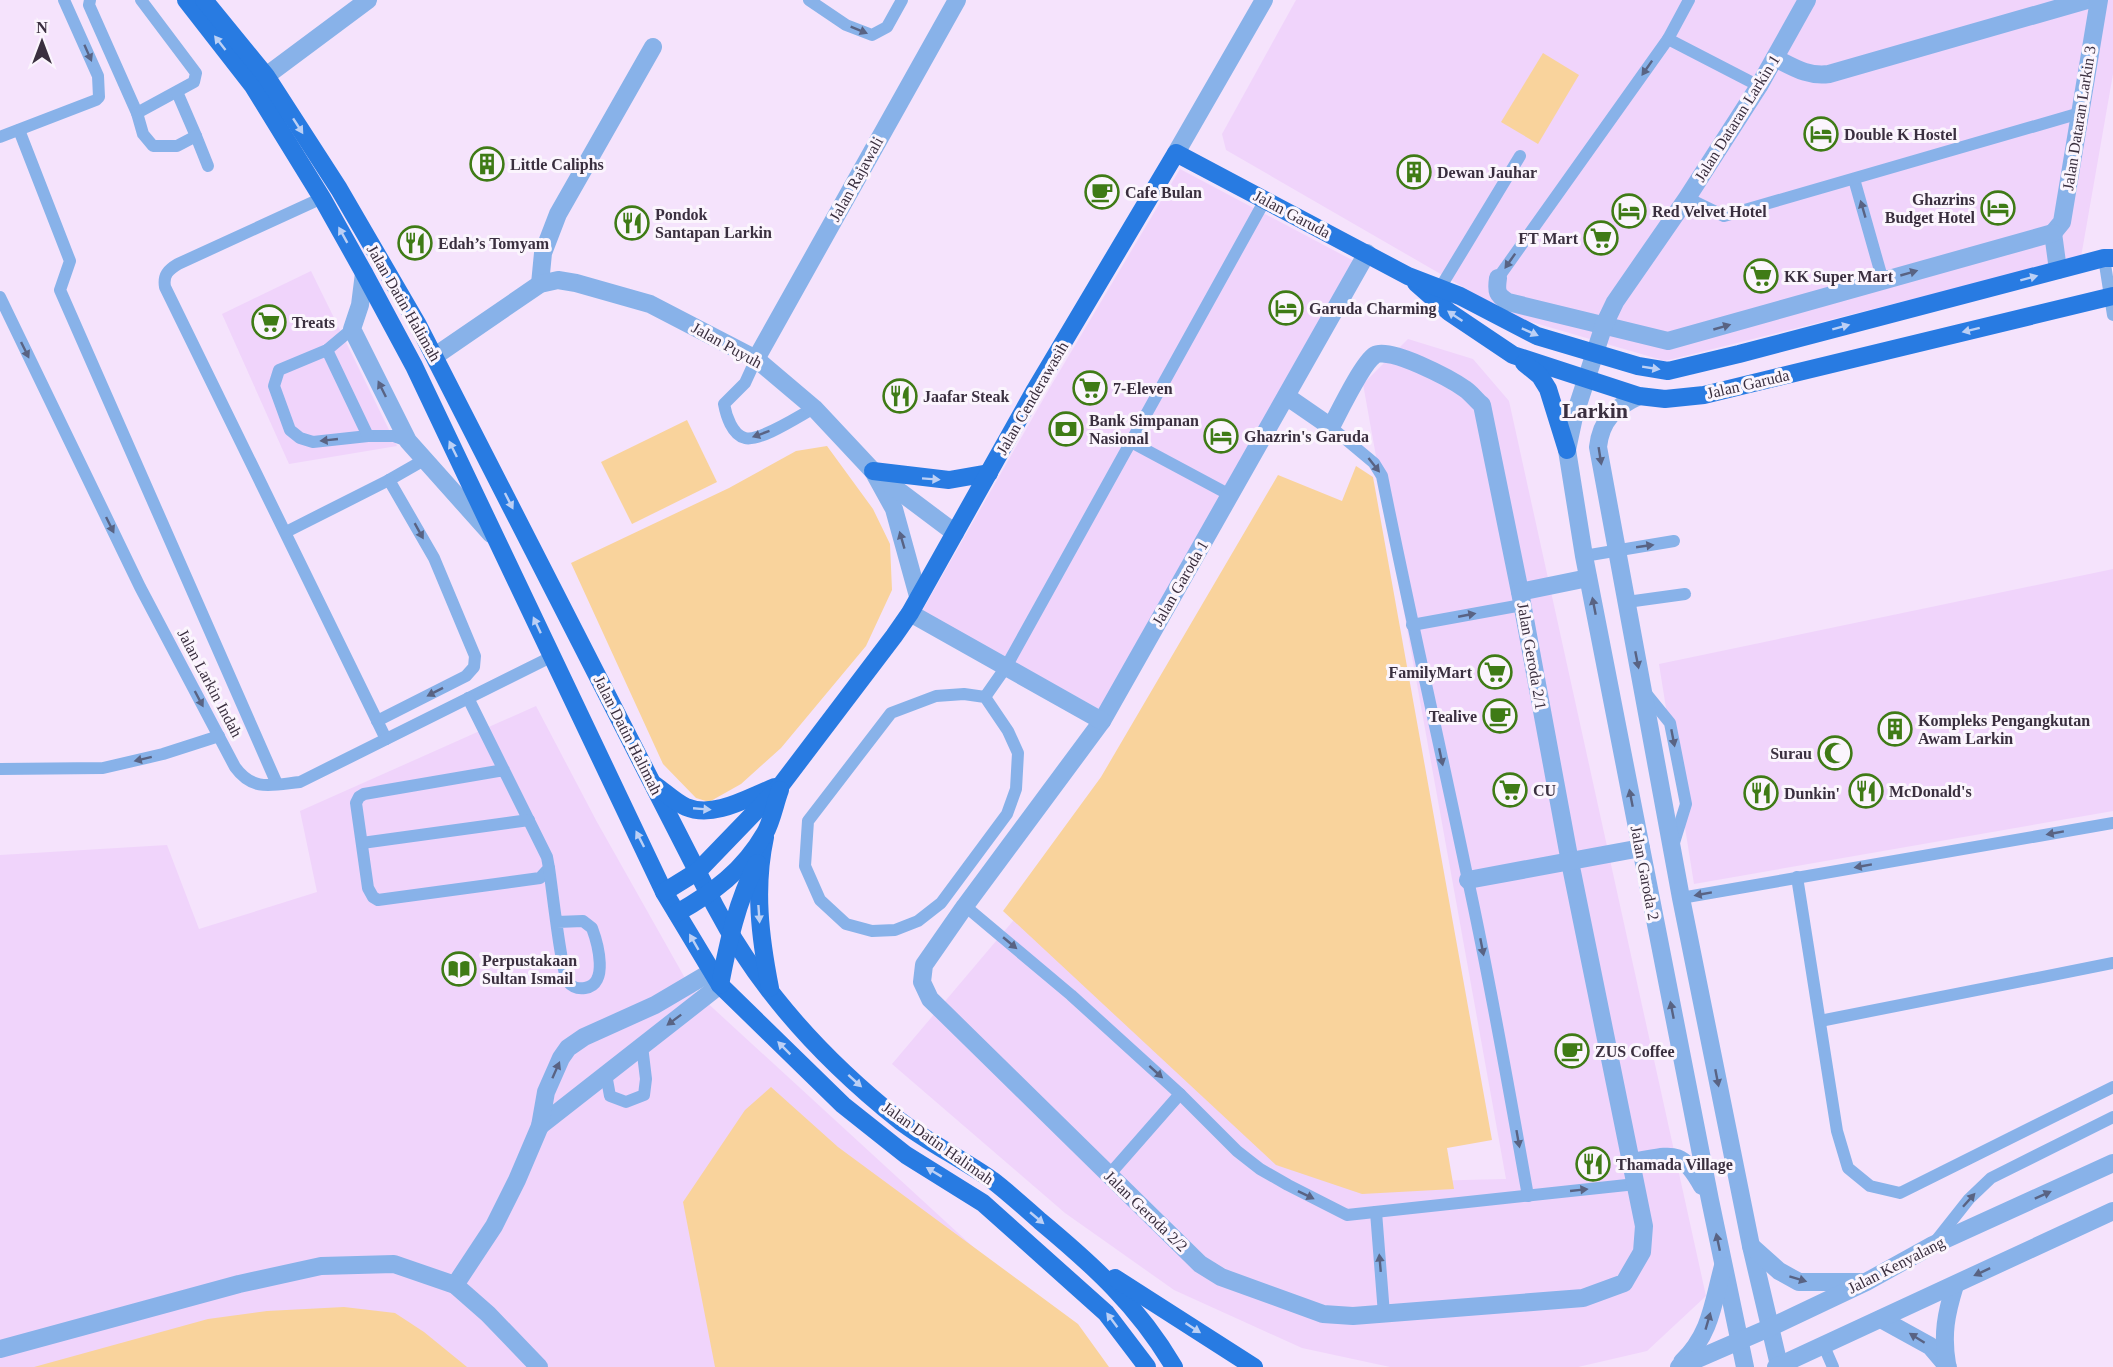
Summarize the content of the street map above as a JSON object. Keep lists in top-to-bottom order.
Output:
{
  "streets": {
    "main road": ["Jalan Garuda", "Jalan Datin Halimah", "Jalan Cenderawasih"],
    "street": [
      "Jalan Dataran Larkin 1",
      "Jalan Dataran Larkin 3",
      "Jalan Rajawali",
      "Jalan Puyuh",
      "Jalan Garoda 1",
      "Jalan Geroda 2/1",
      "Jalan Garoda 2",
      "Jalan Geroda 2/2",
      "Jalan Kenyalang"
    ],
    "lane": ["Jalan Larkin Indah"]
  },
  "crossings": [
    ["Jalan Dataran Larkin 1", "Jalan Garuda"],
    ["Jalan Dataran Larkin 1", "Jalan Garoda 2"],
    ["Jalan Rajawali", "Jalan Puyuh"],
    ["Jalan Garuda", "Jalan Cenderawasih"],
    ["Jalan Garuda", "Jalan Garoda 1"],
    ["Jalan Garuda", "Jalan Garoda 2"],
    ["Jalan Datin Halimah", "Jalan Cenderawasih"],
    ["Jalan Datin Halimah", "Jalan Larkin Indah"],
    ["Jalan Puyuh", "Jalan Cenderawasih"],
    ["Jalan Garoda 1", "Jalan Geroda 2/2"],
    ["Jalan Geroda 2/1", "Jalan Geroda 2/2"],
    ["Jalan Garoda 2", "Jalan Kenyalang"]
  ],
  "districts": ["Larkin"],
  "places": {
    "hotel": [
      "Double K Hostel",
      "Ghazrins Budget Hotel",
      "Red Velvet Hotel",
      "Garuda Charming",
      "Ghazrin's Garuda"
    ],
    "building": ["Little Caliphs", "Dewan Jauhar", "Kompleks Pengangkutan Awam Larkin"],
    "cafe": ["Cafe Bulan", "Tealive", "ZUS Coffee"],
    "restaurant": [
      "Pondok Santapan Larkin",
      "Edah’s Tomyam",
      "Jaafar Steak",
      "McDonald's",
      "Dunkin'",
      "Thamada Village"
    ],
    "supermarket": [
      "FT Mart",
      "KK Super Mart",
      "Treats",
      "7-Eleven",
      "FamilyMart",
      "CU"
    ],
    "bank": ["Bank Simpanan Nasional"],
    "mosque": ["Surau"],
    "library": ["Perpustakaan Sultan Ismail"]
  },
  "north": "top"
}
